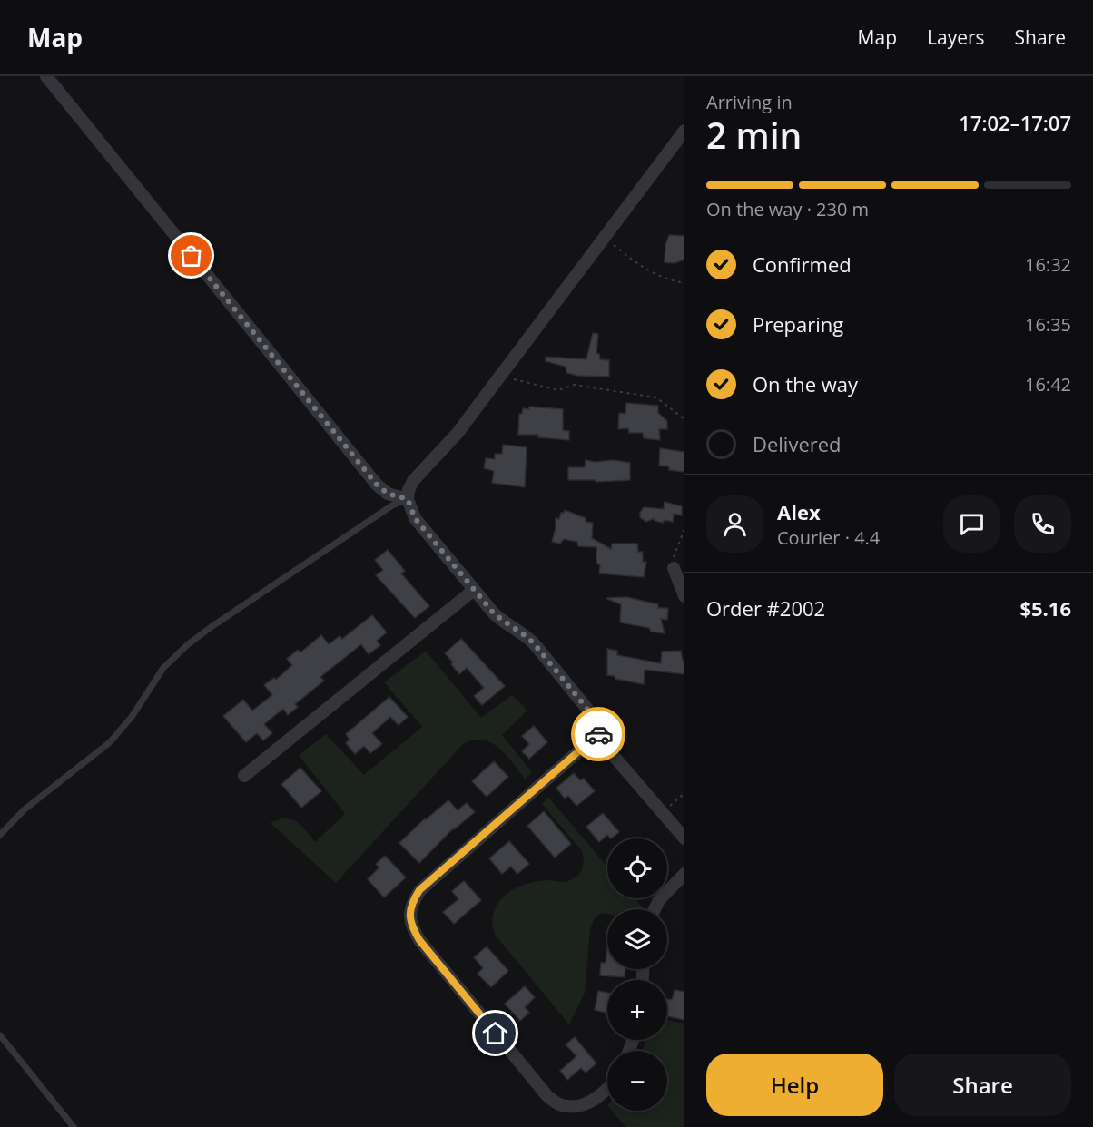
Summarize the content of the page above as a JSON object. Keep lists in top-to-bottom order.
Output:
{
  "page": {
    "header": "Map",
    "nav": ["Map", "Layers", "Share"],
    "heading": ["2 min", "Arriving in", "17:02–17:07"],
    "panel": [
      "Alex",
      "Courier · 4.4",
      "Order #2002",
      "$5.16"
    ],
    "bar": "On the way · 230 m",
    "list": [
      ["Confirmed", "16:32"],
      ["Preparing", "16:35"],
      ["On the way", "16:42"],
      "Delivered"
    ],
    "map_buttons": ["+", "−"],
    "buttons": ["Help", "Share"]
  }
}
